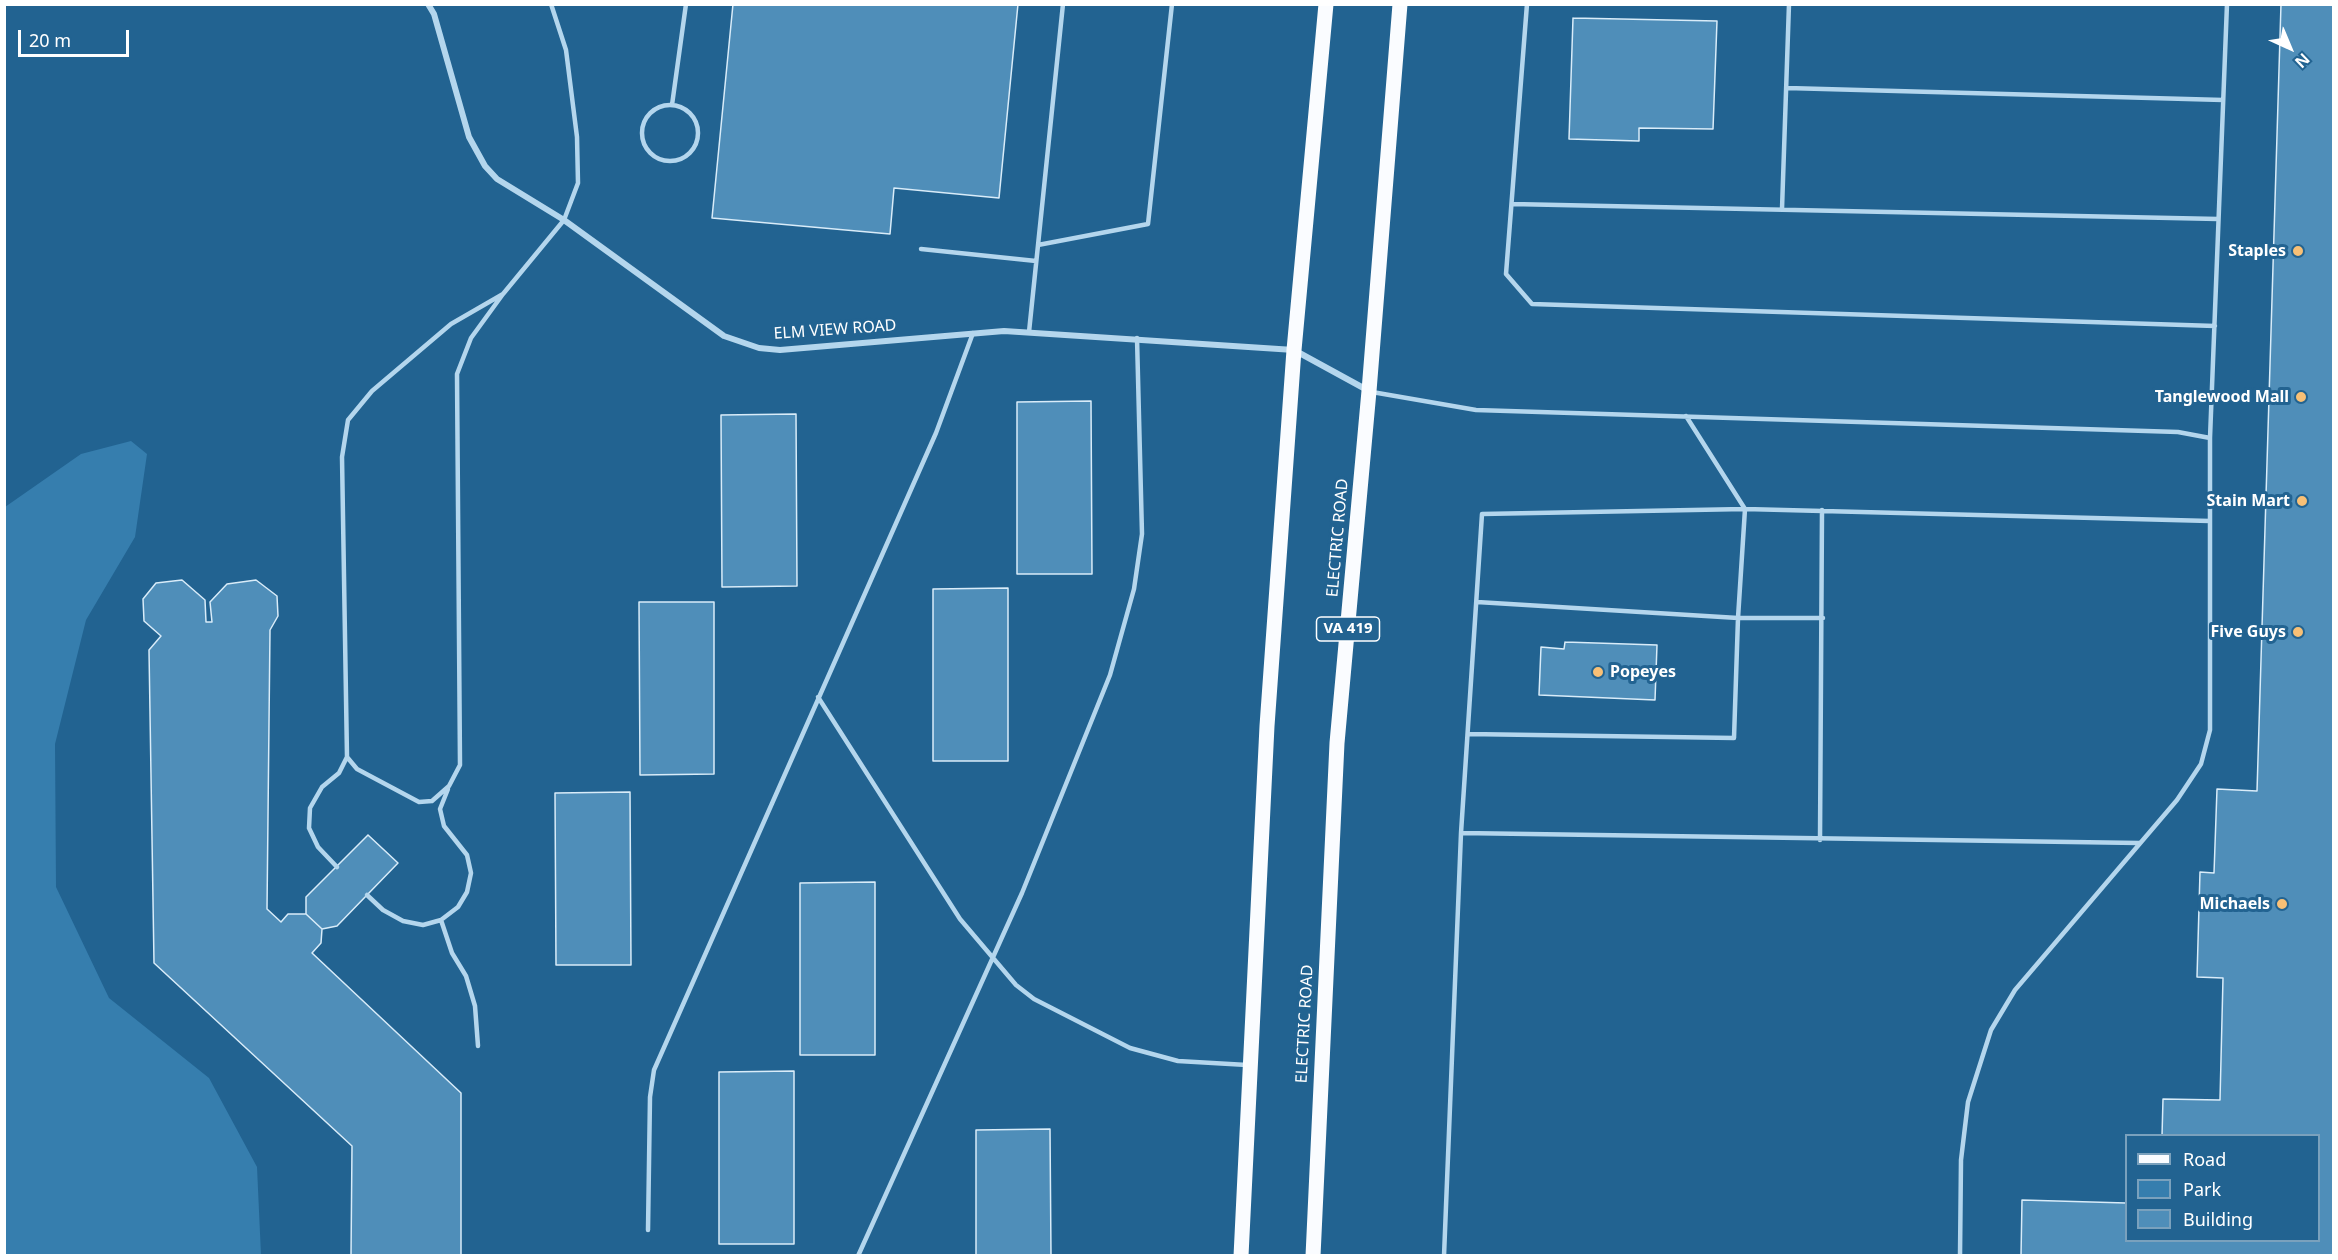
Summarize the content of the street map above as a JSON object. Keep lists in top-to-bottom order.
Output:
{
  "streets": {
    "main road": ["ELECTRIC ROAD", "VA 419"],
    "street": ["ELM VIEW ROAD"]
  },
  "crossings": [
    ["ELM VIEW ROAD", "ELECTRIC ROAD"]
  ],
  "places": [
    "Staples",
    "Tanglewood Mall",
    "Stain Mart",
    "Five Guys",
    "Popeyes",
    "Michaels"
  ],
  "legend": ["Road", "Park", "Building"],
  "scale_bar": "20 m",
  "north": "bottom right"
}
